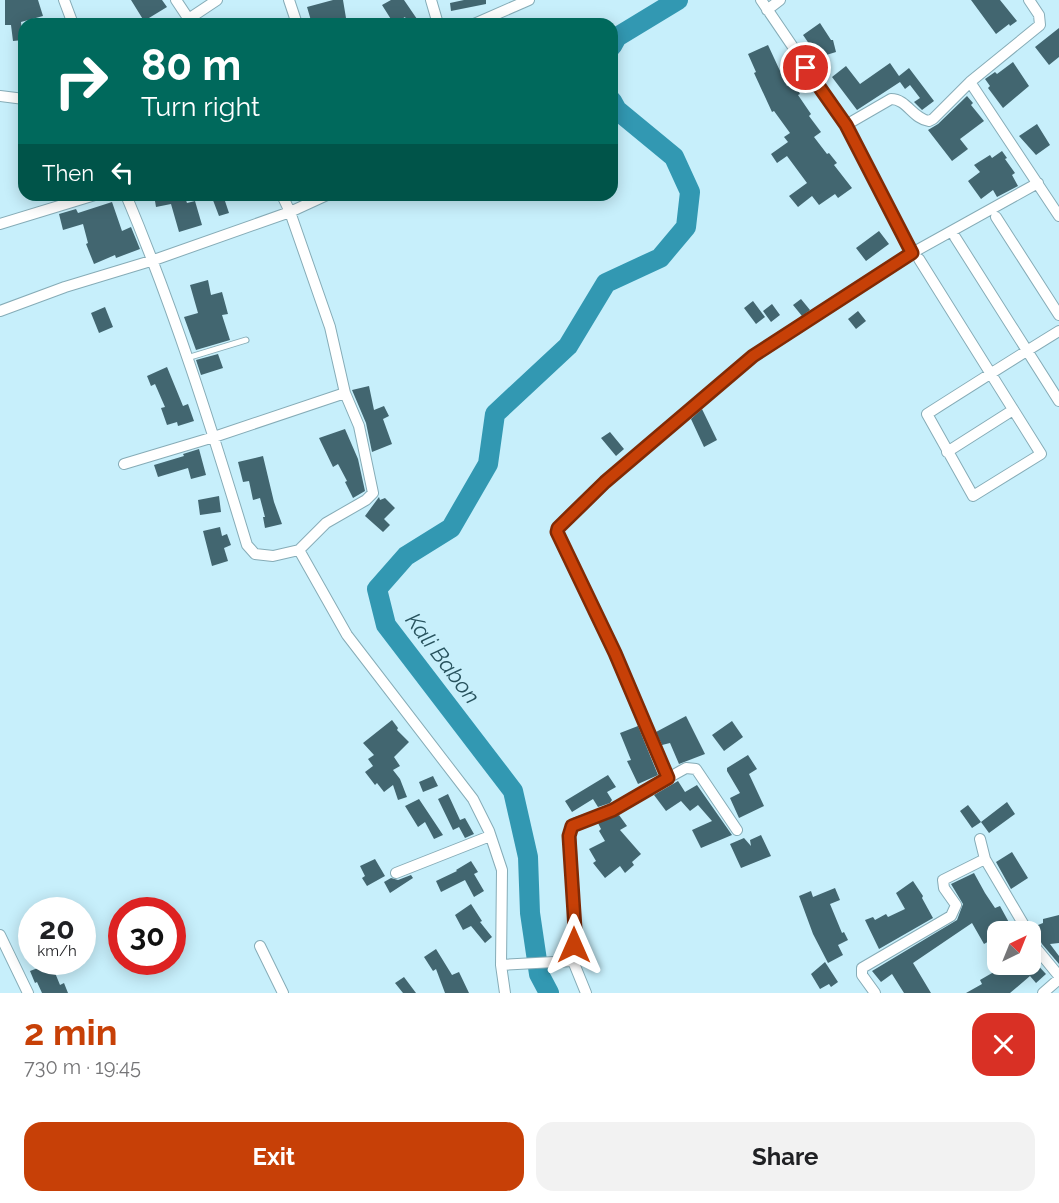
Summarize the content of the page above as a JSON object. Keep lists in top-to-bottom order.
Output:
{
  "water": ["Kali Babon"],
  "north": "top right",
  "page": {
    "turn": ["80 m", "Turn right"],
    "then": "Then",
    "speed": "20 km/h",
    "limit": "30",
    "heading": ["2 min", "730 m · 19:45"],
    "buttons": ["Exit", "Share"]
  }
}
